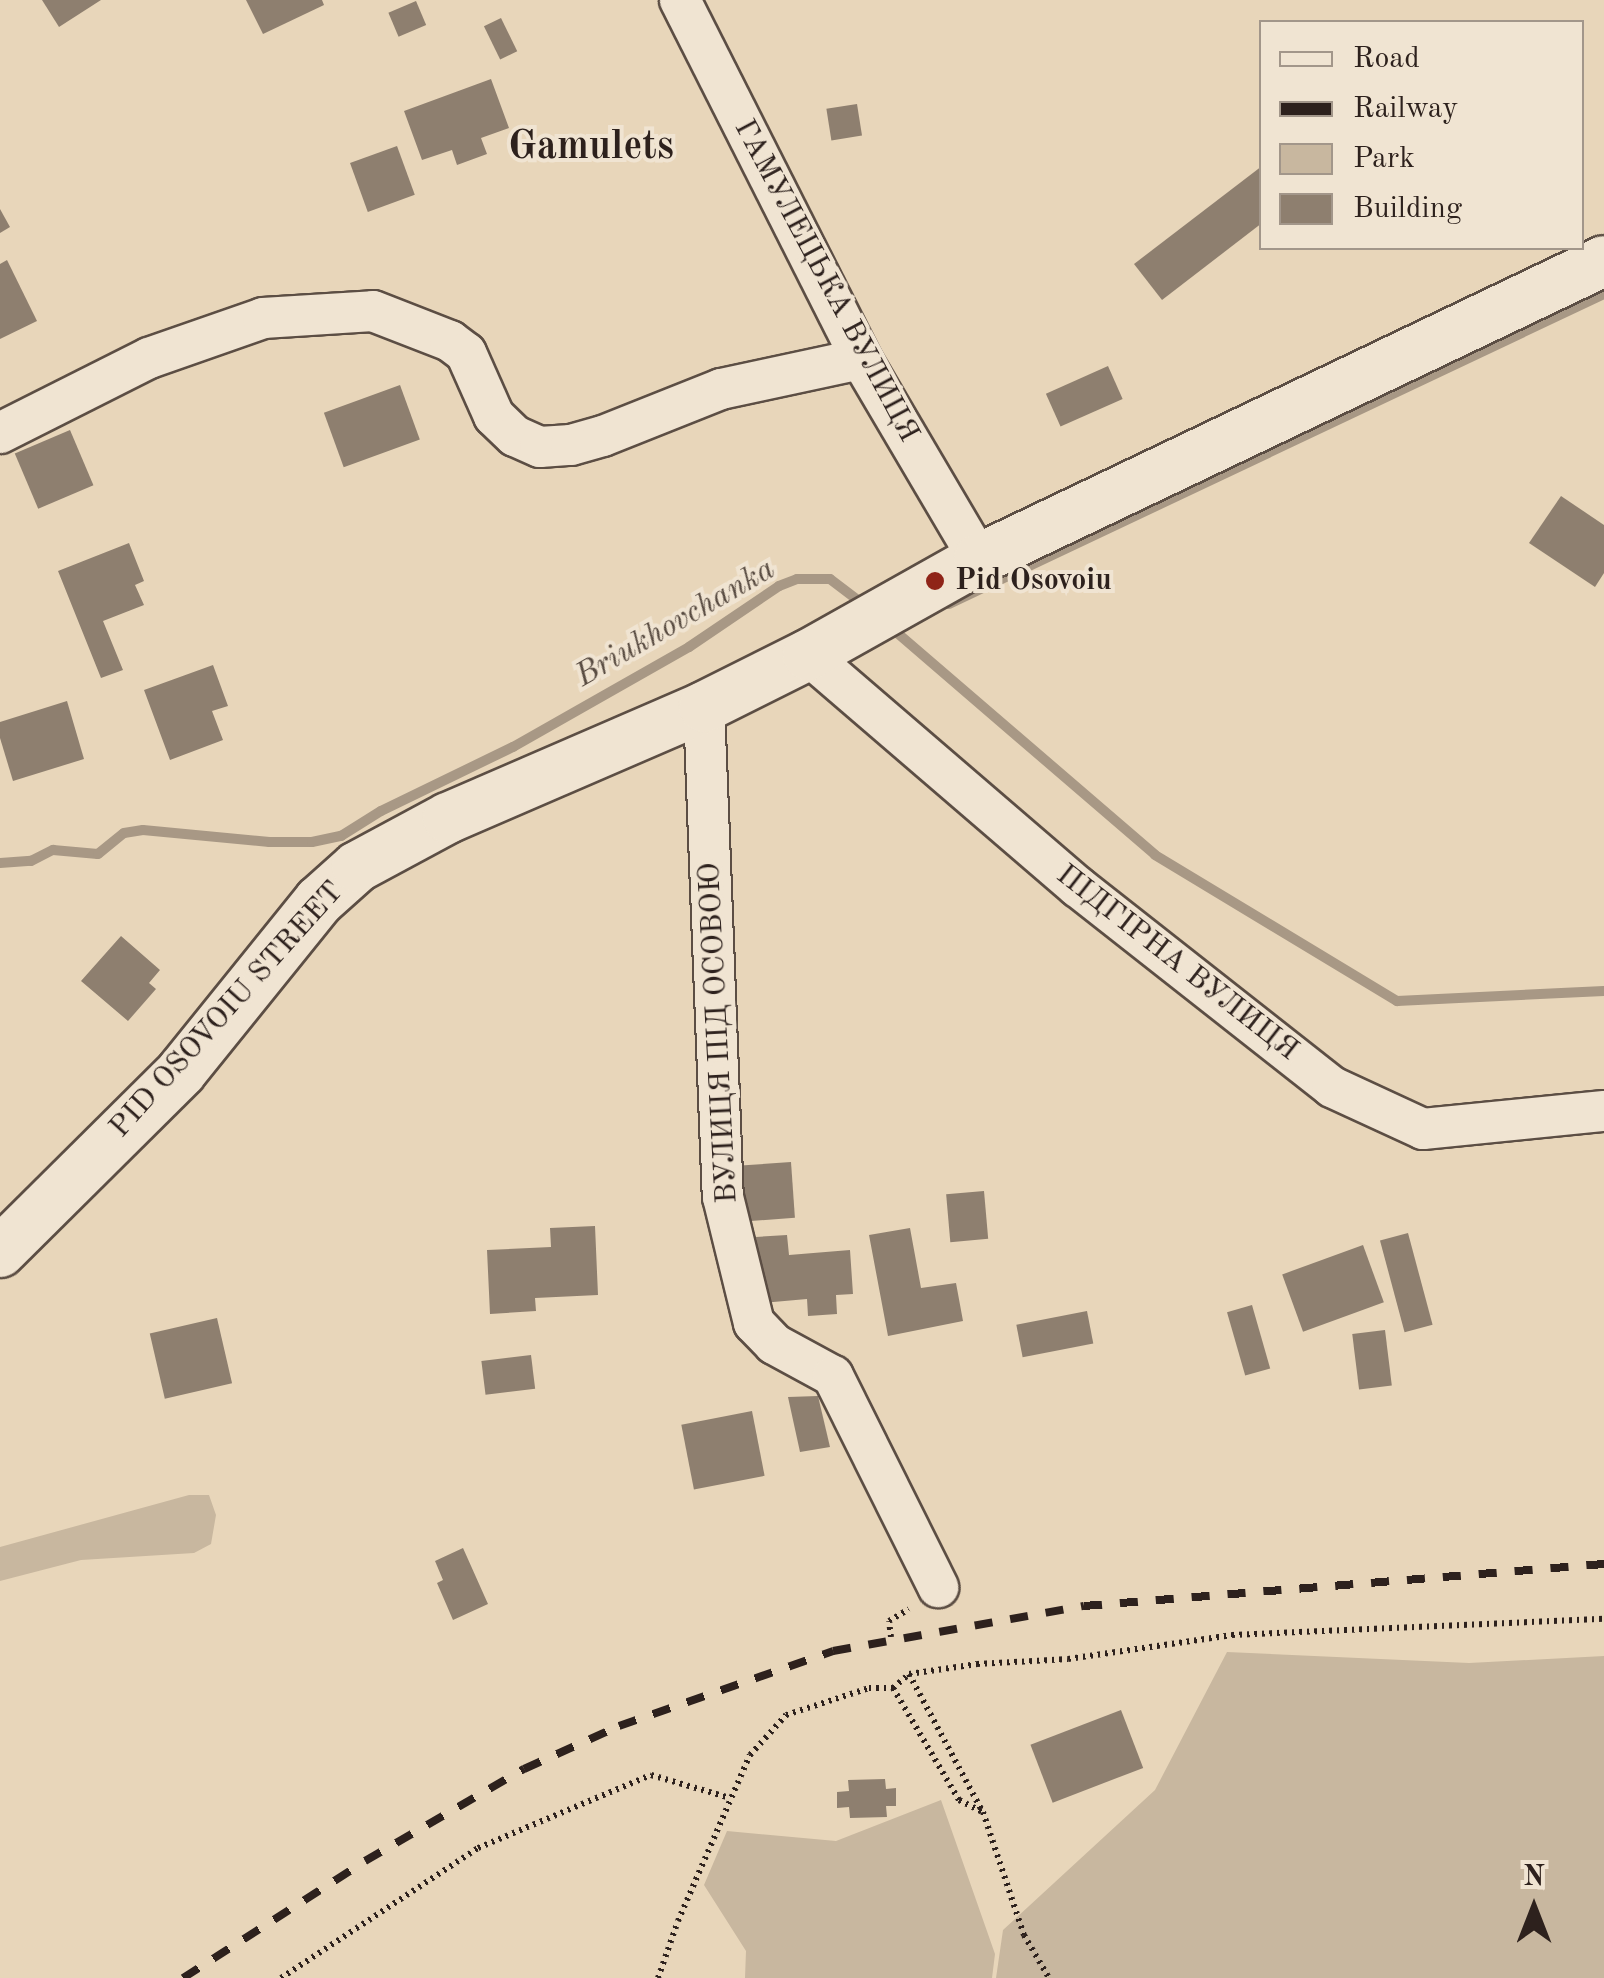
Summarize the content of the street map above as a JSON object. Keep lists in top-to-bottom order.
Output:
{
  "streets": {
    "street": [
      "ГАМУЛЕЦЬКА ВУЛИЦЯ",
      "ПІДГІРНА ВУЛИЦЯ",
      "PID OSOVOIU STREET",
      "ВУЛИЦЯ ПІД ОСОВОЮ"
    ]
  },
  "crossings": [
    ["ГАМУЛЕЦЬКА ВУЛИЦЯ", "PID OSOVOIU STREET"],
    ["ПІДГІРНА ВУЛИЦЯ", "PID OSOVOIU STREET"],
    ["PID OSOVOIU STREET", "ВУЛИЦЯ ПІД ОСОВОЮ"]
  ],
  "districts": ["Gamulets"],
  "water": ["Briukhovchanka"],
  "places": ["Pid Osovoiu"],
  "legend": [
    "Road",
    "Railway",
    "Park",
    "Building"
  ],
  "north": "top"
}
